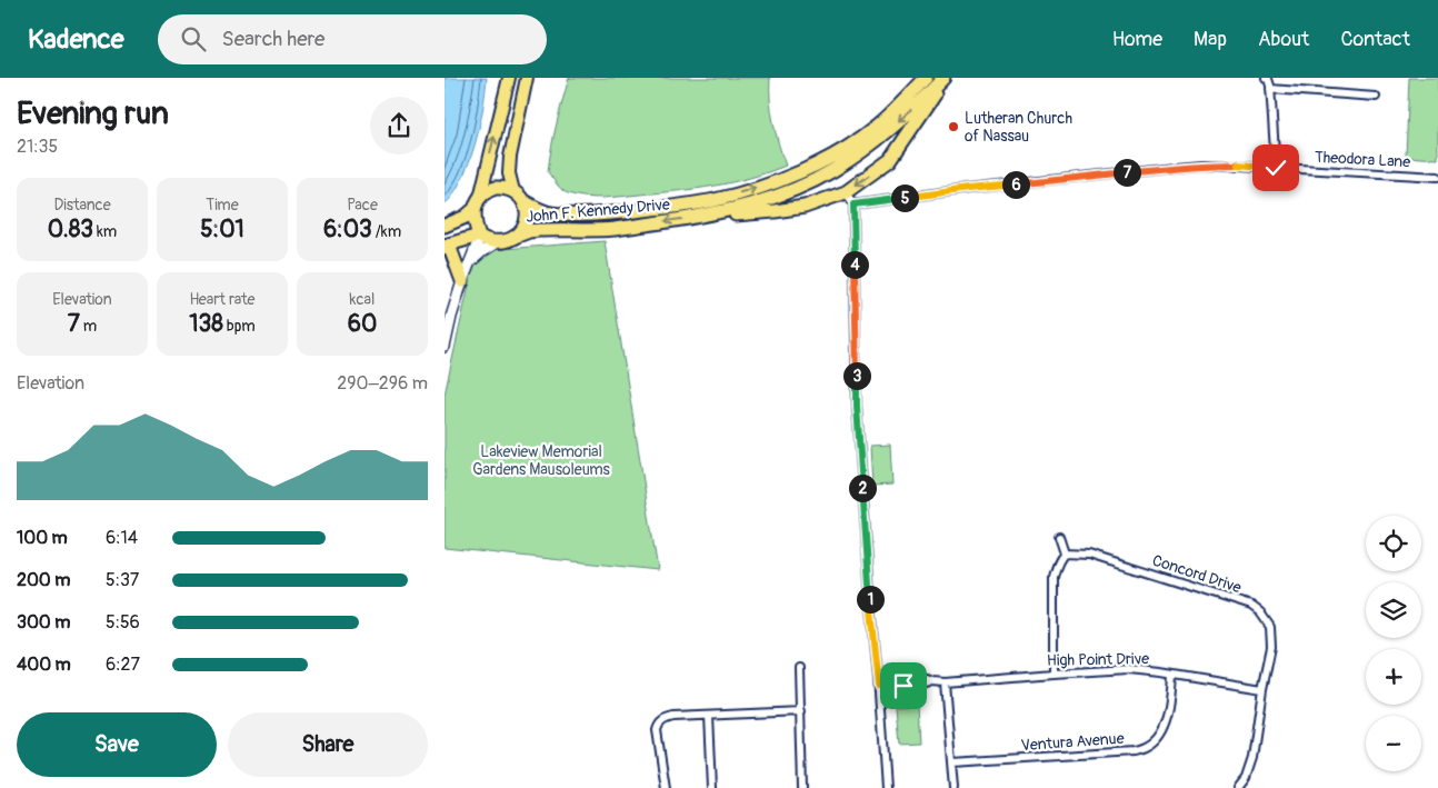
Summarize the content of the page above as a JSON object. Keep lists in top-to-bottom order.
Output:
{
  "streets": {
    "highway": ["John F. Kennedy Drive"],
    "street": [
      "Theodora Lane",
      "Concord Drive",
      "High Point Drive",
      "Ventura Avenue"
    ]
  },
  "crossings": [
    ["Concord Drive", "High Point Drive"],
    ["High Point Drive", "Ventura Avenue"]
  ],
  "parks": ["Lakeview Memorial Gardens Mausoleums"],
  "places": ["Lutheran Church of Nassau"],
  "page": {
    "header": "Kadence",
    "search": "Search here",
    "nav": [
      "Home",
      "Map",
      "About",
      "Contact"
    ],
    "heading": ["Evening run", "21:35"],
    "pins": [
      "7",
      "6",
      "5",
      "4",
      "3",
      "2",
      "1"
    ],
    "stats": [
      ["Distance", "0.83 km"],
      ["Time", "5:01"],
      ["Pace", "6:03 /km"],
      ["Elevation", "7 m"],
      ["Heart rate", "138 bpm"],
      ["kcal", "60"]
    ],
    "chart": ["Elevation", "290–296 m"],
    "map_buttons": ["+", "−"],
    "list": [
      {
        "name": "100 m",
        "note": "6:14"
      },
      {
        "name": "200 m",
        "note": "5:37"
      },
      {
        "name": "300 m",
        "note": "5:56"
      },
      {
        "name": "400 m",
        "note": "6:27"
      }
    ],
    "buttons": ["Save", "Share"]
  }
}
